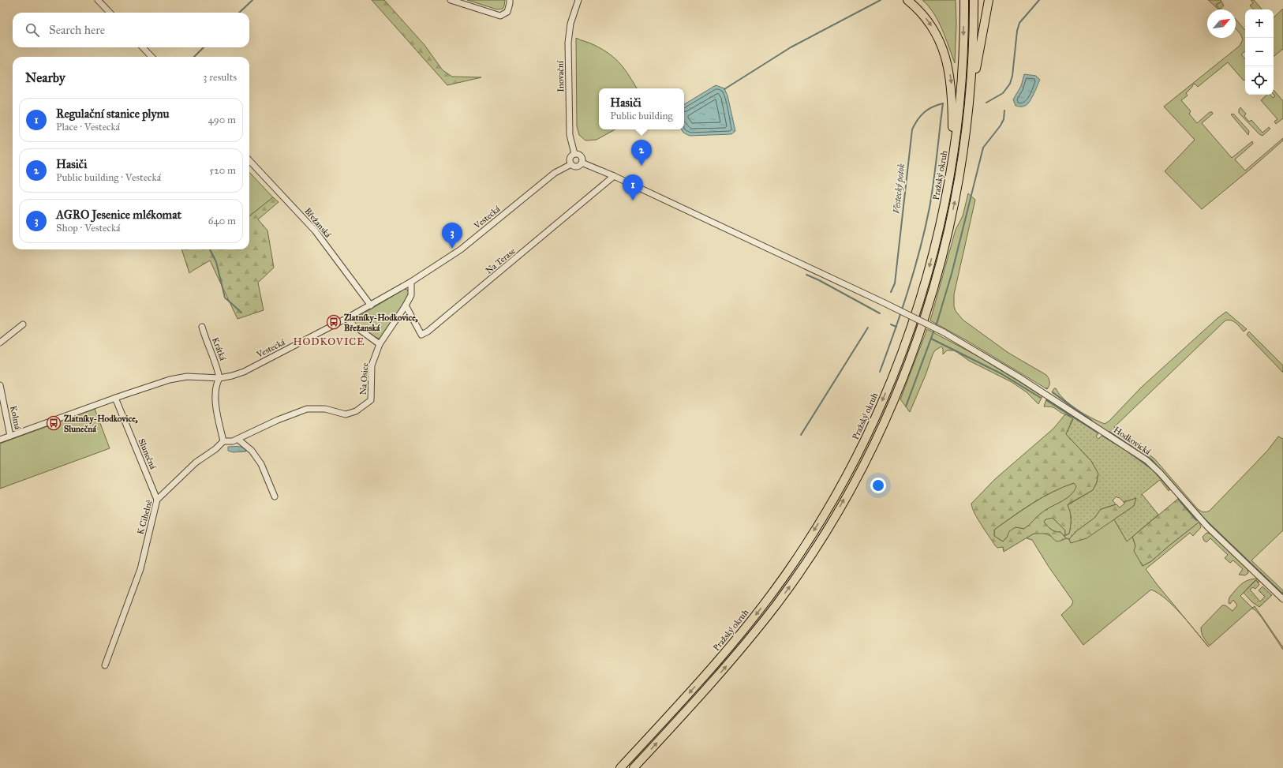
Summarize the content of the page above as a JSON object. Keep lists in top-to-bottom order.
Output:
{
  "streets": {
    "highway": ["Pražský okruh"],
    "street": [
      "Inovační",
      "Vestecká",
      "Břežanská",
      "Na Terase",
      "Krátká",
      "Na Osice",
      "Kolmá",
      "Hodkovická",
      "Slunečná",
      "K Cihelně"
    ]
  },
  "crossings": [
    ["Inovační", "Vestecká"],
    ["Vestecká", "Břežanská"],
    ["Vestecká", "Krátká"],
    ["Vestecká", "Na Osice"],
    ["Vestecká", "Kolmá"],
    ["Vestecká", "Slunečná"],
    ["Na Terase", "Na Osice"],
    ["Na Terase", "Hodkovická"],
    ["Na Osice", "K Cihelně"],
    ["Slunečná", "K Cihelně"]
  ],
  "districts": ["HODKOVICE"],
  "water": ["Vestecký potok"],
  "places": {
    "bus stop": ["Zlatníky-Hodkovice, Břežanská", "Zlatníky-Hodkovice, Slunečná"]
  },
  "north": "top right",
  "page": {
    "map_buttons": ["+", "−"],
    "search": "Search here",
    "heading": ["Nearby", "3 results"],
    "popup": ["Hasiči", "Public building"],
    "list": [
      {
        "mark": "1",
        "name": "Regulační stanice plynu",
        "note": "Place · Vestecká",
        "value": "490 m"
      },
      {
        "mark": "2",
        "name": "Hasiči",
        "note": "Public building · Vestecká",
        "value": "520 m"
      },
      {
        "mark": "3",
        "name": "AGRO Jesenice mlékomat",
        "note": "Shop · Vestecká",
        "value": "640 m"
      }
    ],
    "pins": ["2", "1", "3"]
  }
}
